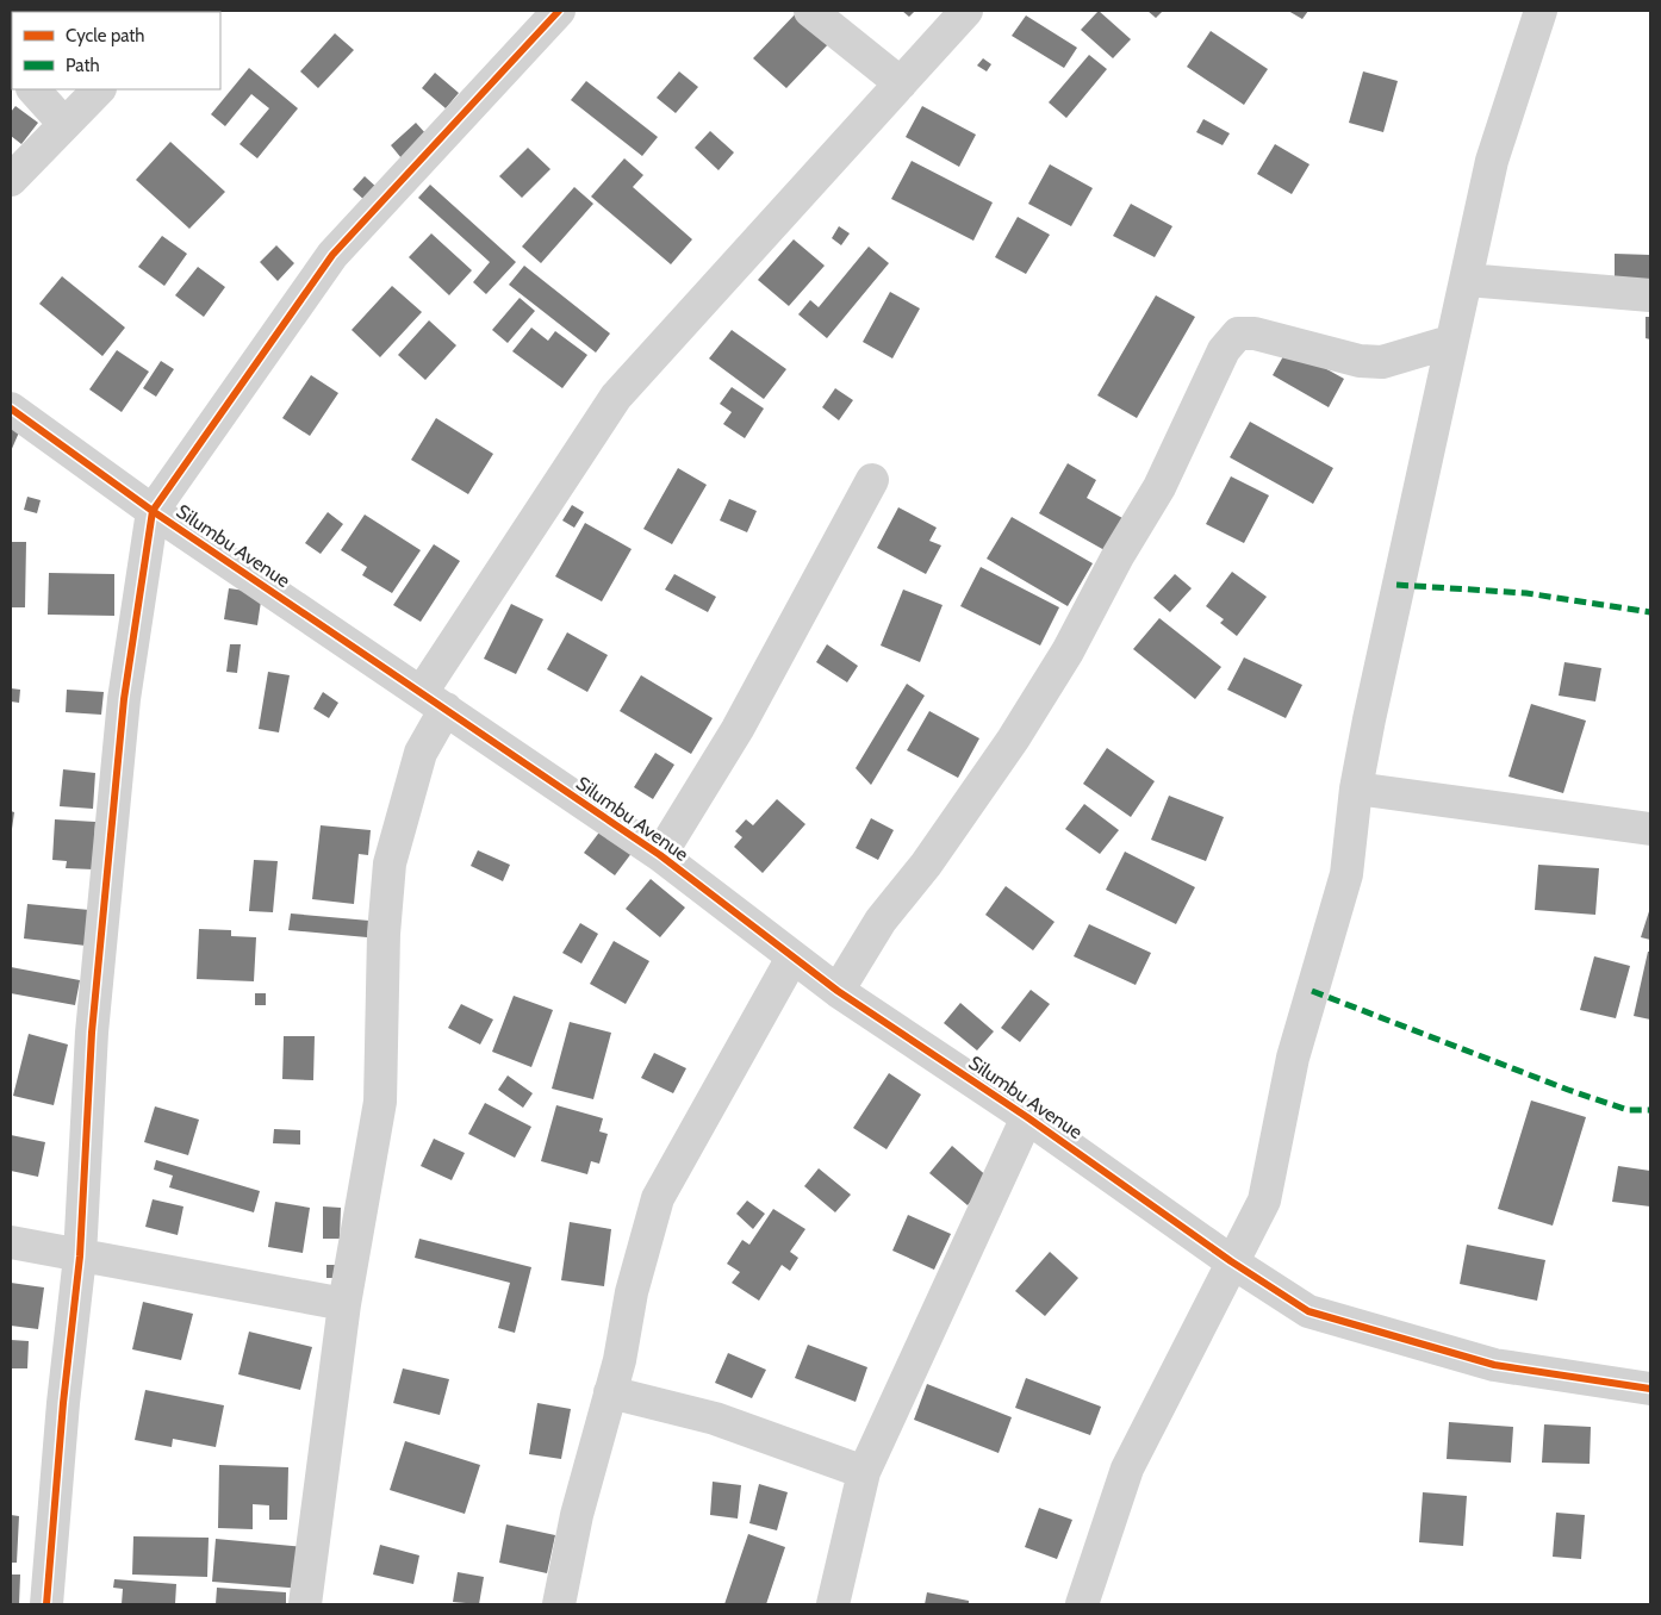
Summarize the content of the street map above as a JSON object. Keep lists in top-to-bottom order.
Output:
{
  "streets": {
    "street": ["Silumbu Avenue"]
  },
  "legend": ["Cycle path", "Path"]
}
